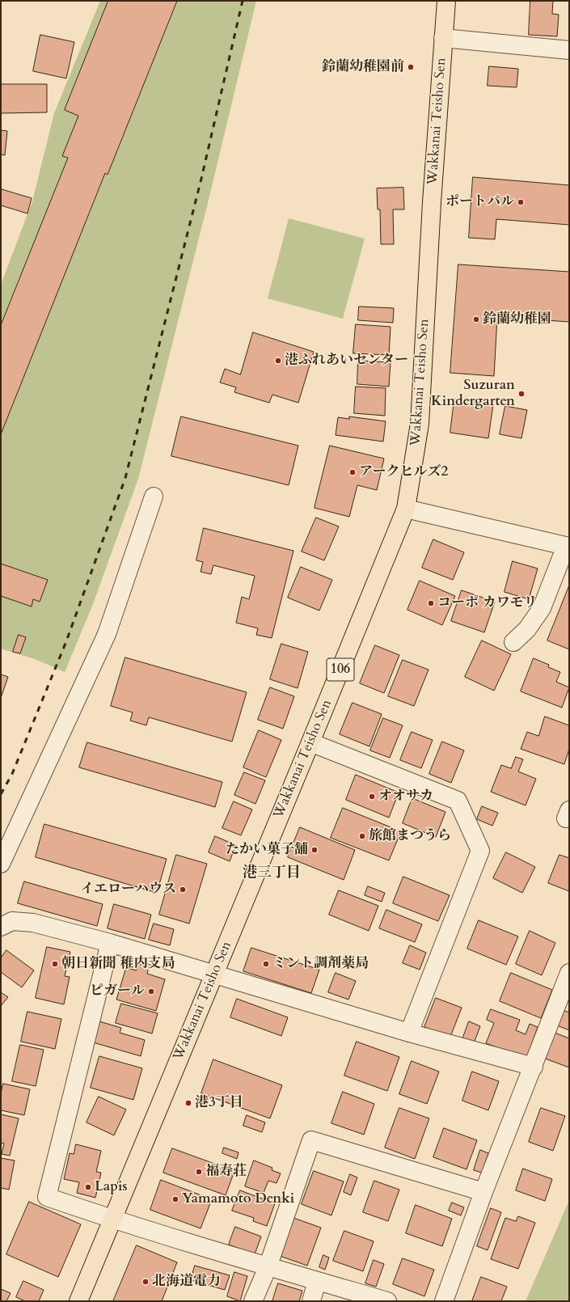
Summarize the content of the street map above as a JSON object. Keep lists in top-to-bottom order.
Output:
{
  "streets": {
    "main road": ["Wakkanai Teisho Sen", "106"]
  },
  "districts": ["港三丁目"],
  "places": [
    "鈴蘭幼稚園前",
    "ポートパル",
    "鈴蘭幼稚園",
    "港ふれあいセンター",
    "Suzuran Kindergarten",
    "アークヒルズ2",
    "コーポ カワモリ",
    "オオサカ",
    "旅館まつうら",
    "たかい菓子舗",
    "イエローハウス",
    "朝日新聞 稚内支局",
    "ミント調剤薬局",
    "ピガール",
    "港3丁目",
    "福寿荘",
    "Lapis",
    "Yamamoto Denki",
    "北海道電力"
  ]
}
